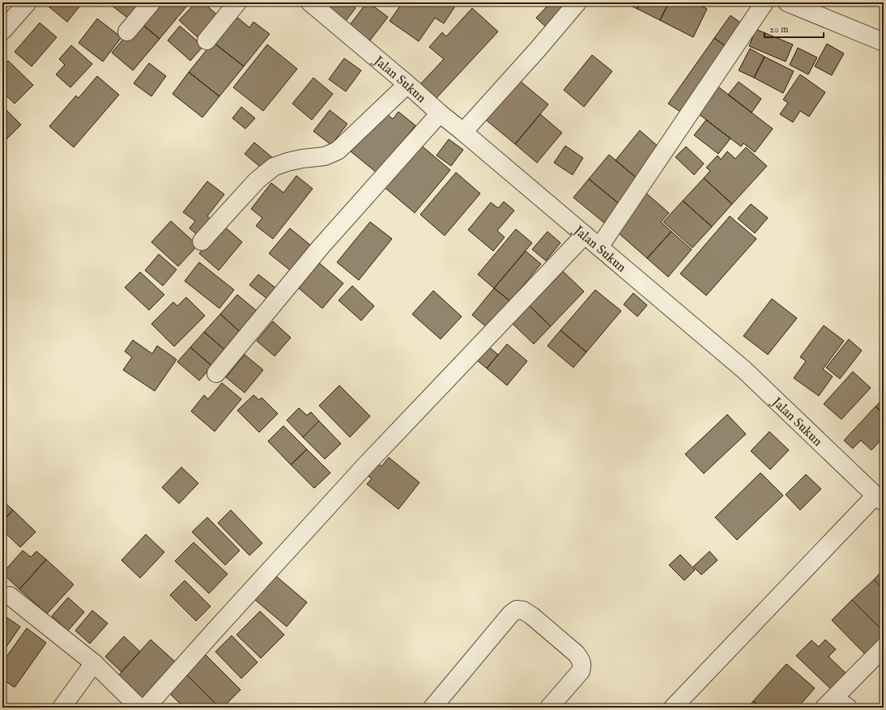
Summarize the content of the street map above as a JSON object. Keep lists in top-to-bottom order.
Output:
{
  "streets": {
    "street": ["Jalan Sukun"]
  },
  "scale_bar": "20 m"
}
